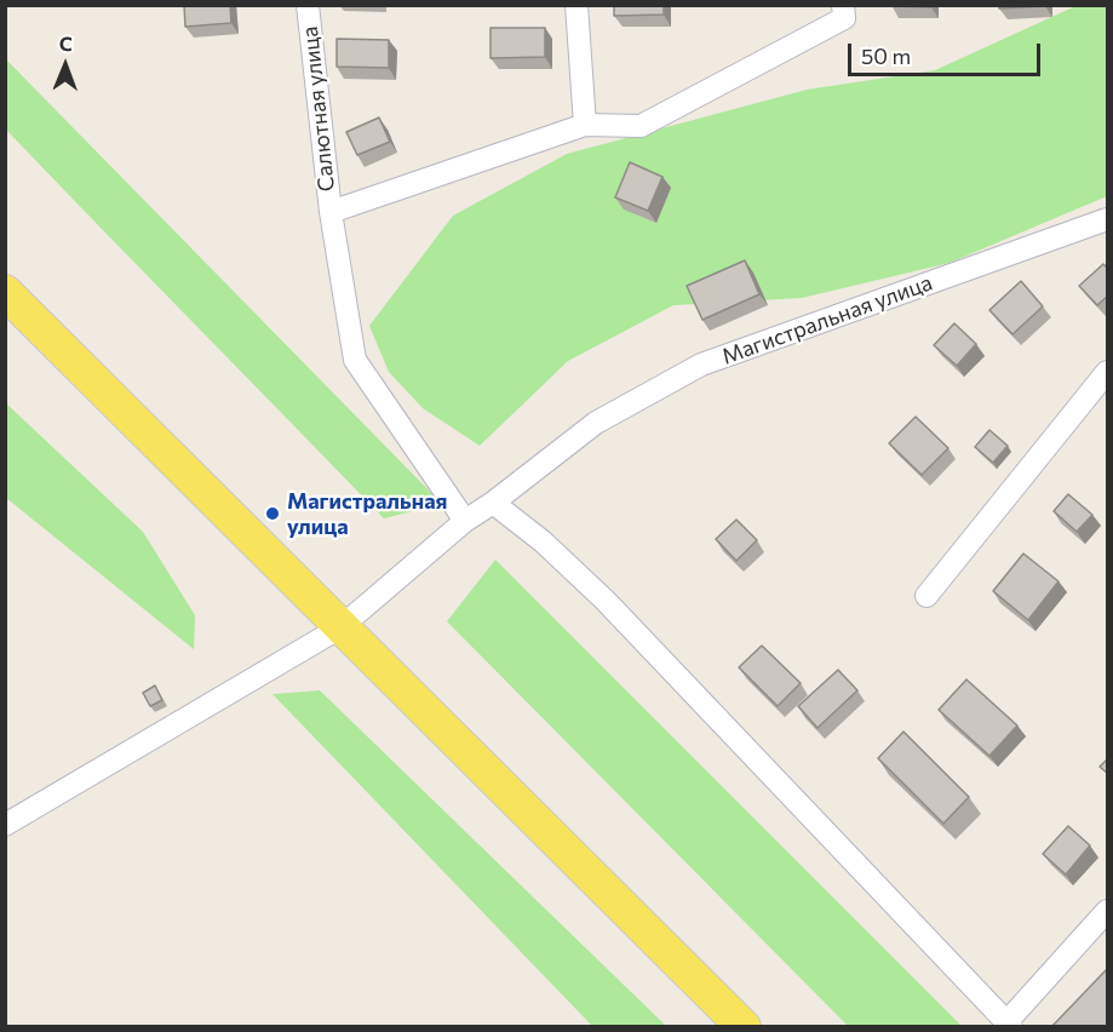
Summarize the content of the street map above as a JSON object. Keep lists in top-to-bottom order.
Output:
{
  "streets": {
    "street": ["Салютная улица", "Магистральная улица"]
  },
  "crossings": [
    ["Салютная улица", "Магистральная улица"]
  ],
  "places": ["Магистральная улица"],
  "scale_bar": "50 m",
  "north": "top"
}
